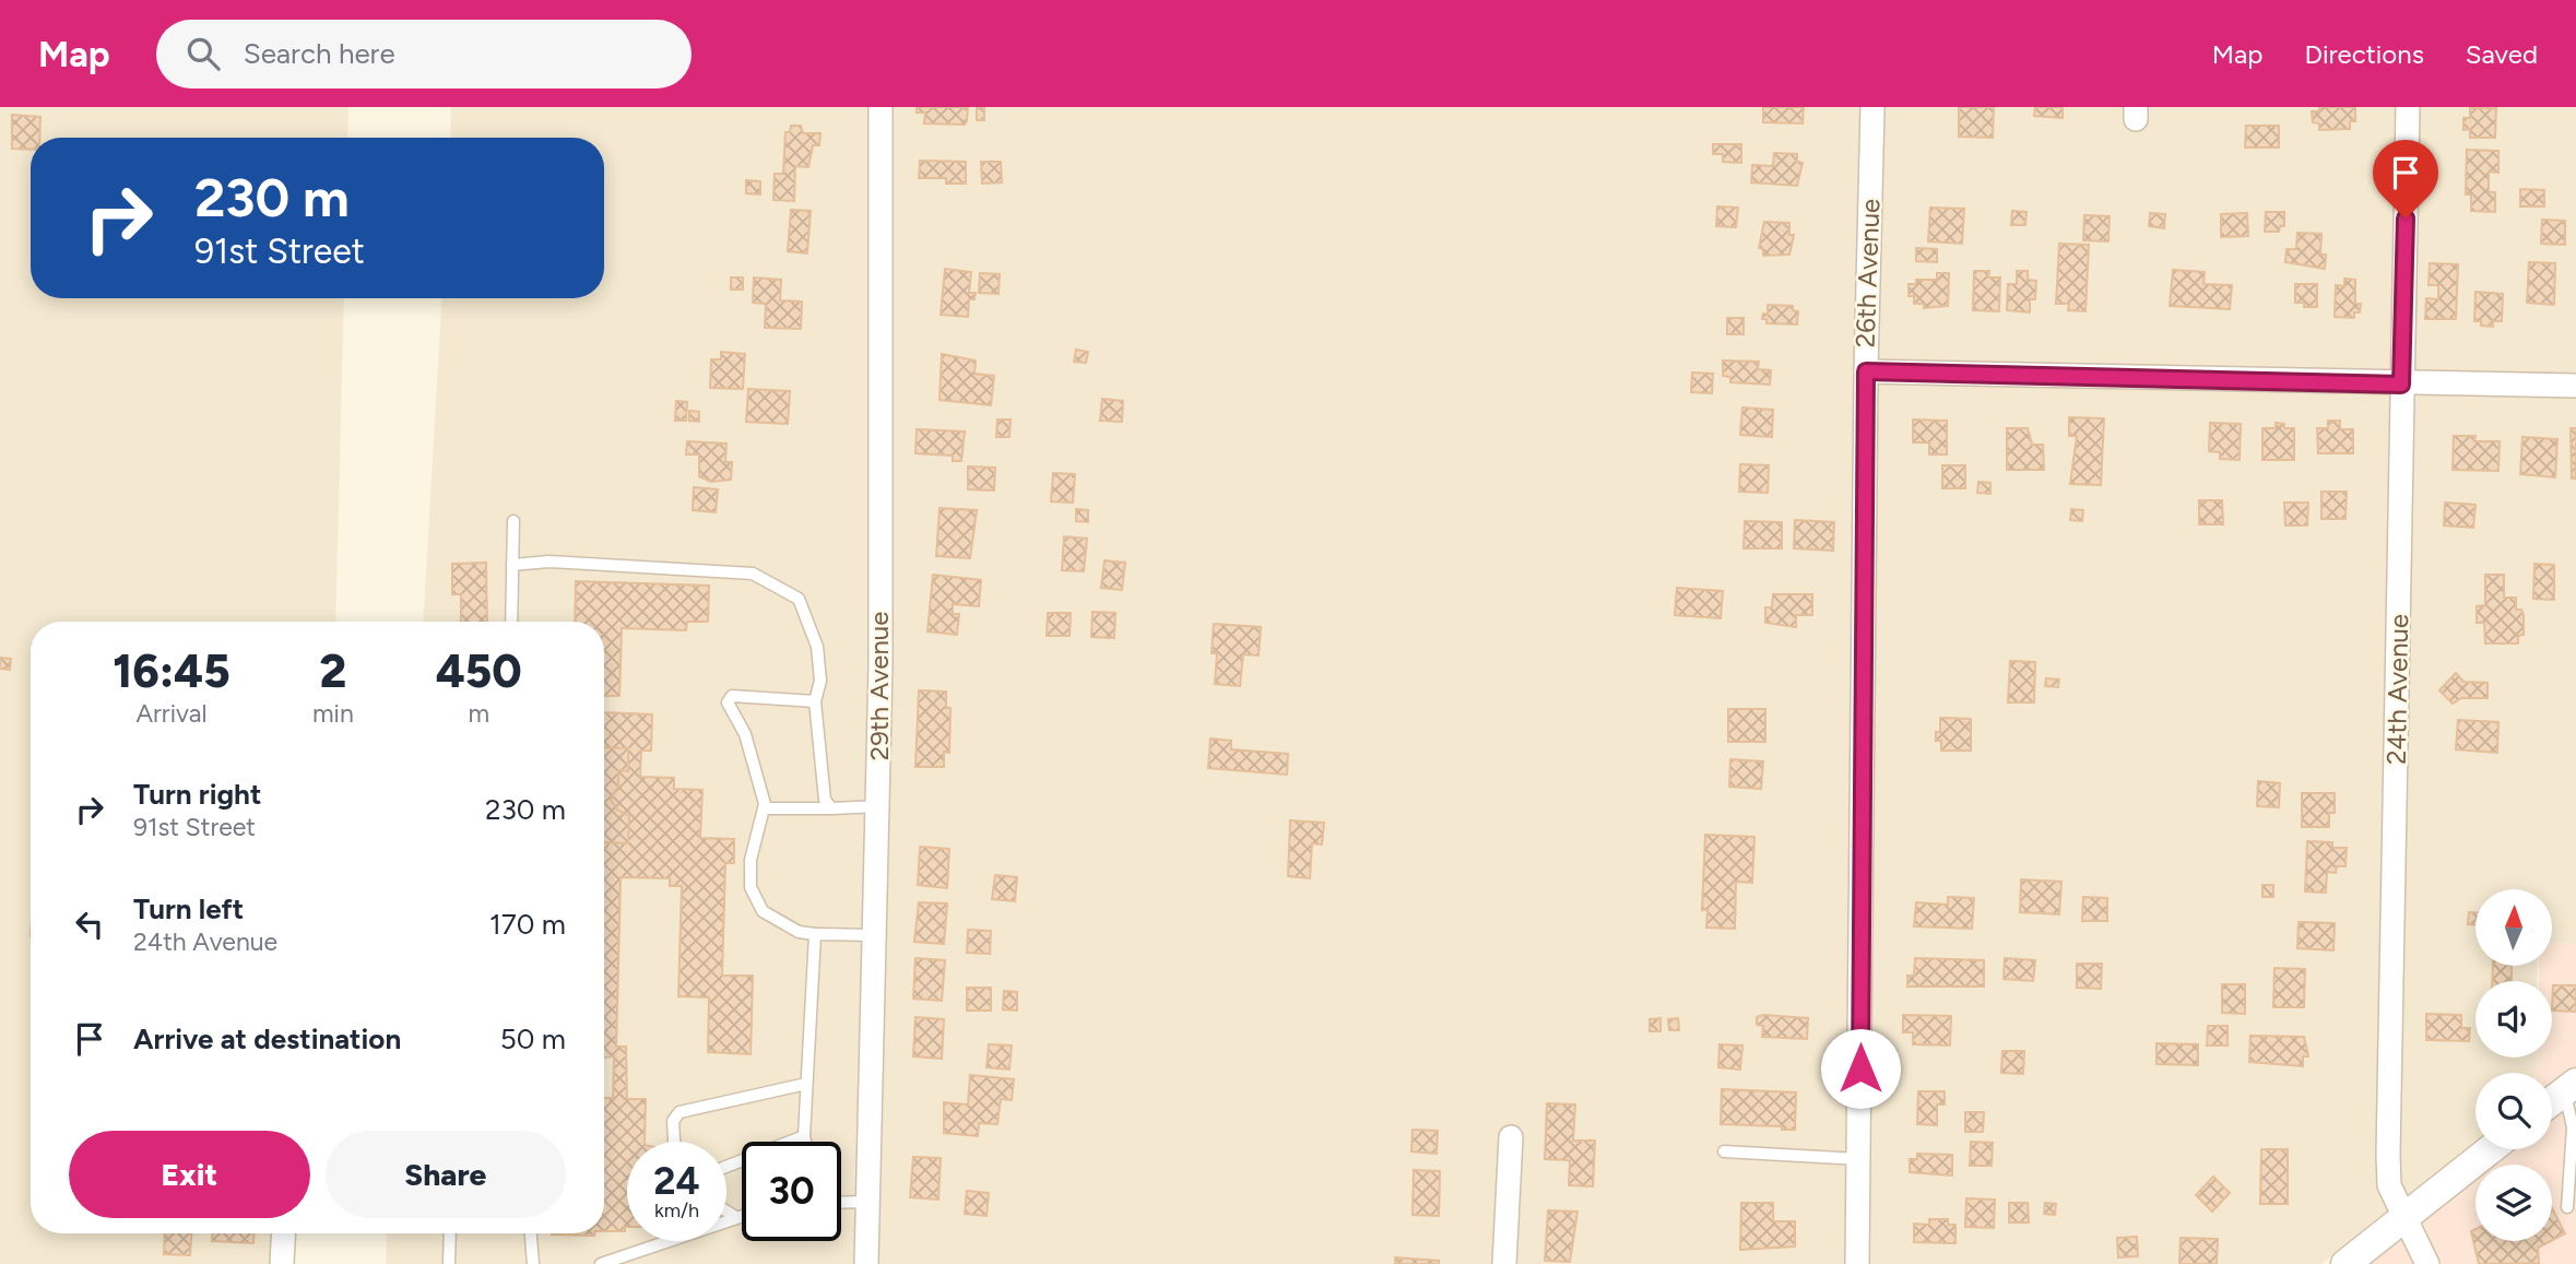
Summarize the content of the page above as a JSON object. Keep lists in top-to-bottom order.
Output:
{
  "streets": {
    "street": ["26th Avenue", "29th Avenue", "24th Avenue"]
  },
  "north": "top",
  "page": {
    "header": "Map",
    "search": "Search here",
    "nav": ["Map", "Directions", "Saved"],
    "turn": ["230 m", "91st Street"],
    "eta": [
      "16:45",
      "Arrival",
      "2",
      "min",
      "450",
      "m"
    ],
    "list": [
      {
        "name": "Turn right",
        "note": "91st Street",
        "value": "230 m"
      },
      {
        "name": "Turn left",
        "note": "24th Avenue",
        "value": "170 m"
      },
      {
        "name": "Arrive at destination",
        "value": "50 m"
      }
    ],
    "buttons": ["Exit", "Share"],
    "speed": "24 km/h",
    "limit": "30"
  }
}
